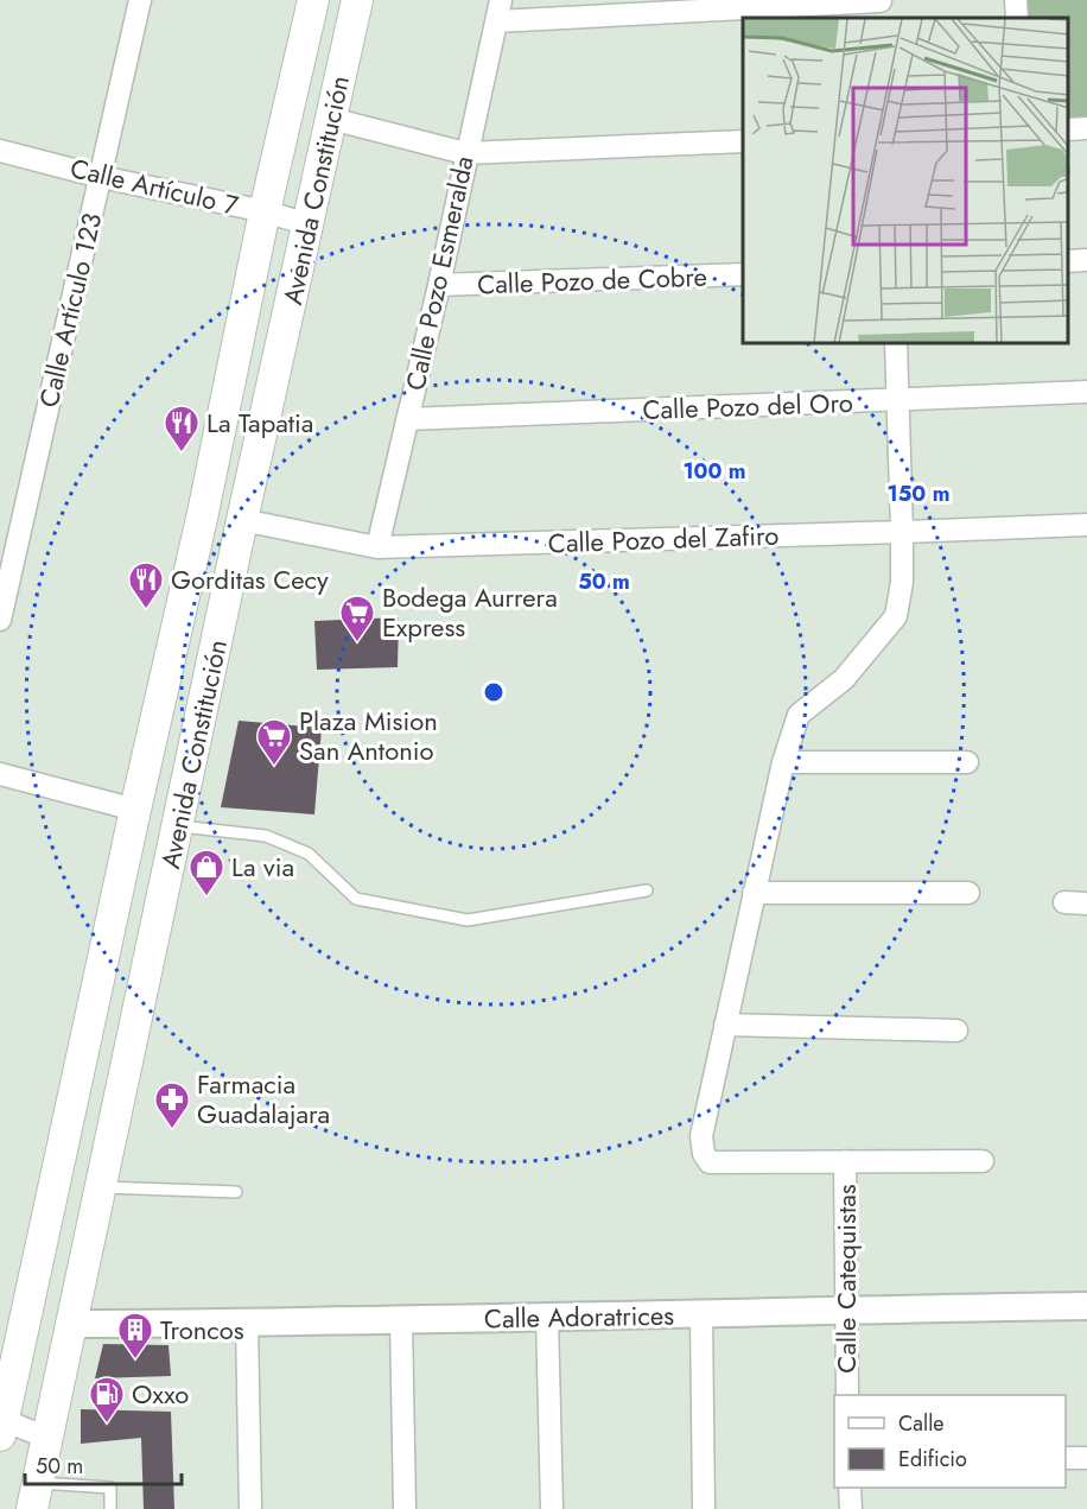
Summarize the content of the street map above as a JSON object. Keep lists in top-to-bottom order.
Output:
{
  "streets": {
    "main road": ["Avenida Constitución"],
    "street": [
      "Calle Artículo 7",
      "Calle Pozo Esmeralda",
      "Calle Pozo de Cobre",
      "Calle Artículo 123",
      "Calle Pozo del Oro",
      "Calle Pozo del Zafiro",
      "Calle Catequistas",
      "Calle Adoratrices"
    ]
  },
  "crossings": [
    ["Calle Artículo 7", "Avenida Constitución"],
    ["Calle Artículo 7", "Calle Artículo 123"],
    ["Avenida Constitución", "Calle Pozo del Zafiro"],
    ["Avenida Constitución", "Calle Adoratrices"],
    ["Calle Pozo Esmeralda", "Calle Pozo de Cobre"],
    ["Calle Pozo Esmeralda", "Calle Pozo del Oro"],
    ["Calle Pozo Esmeralda", "Calle Pozo del Zafiro"],
    ["Calle Catequistas", "Calle Adoratrices"]
  ],
  "places": {
    "restaurant": ["La Tapatia", "Gorditas Cecy"],
    "supermarket": ["Bodega Aurrera Express", "Plaza Mision San Antonio"],
    "shop": ["La via"],
    "pharmacy": ["Farmacia Guadalajara"],
    "building": ["Troncos"],
    "fuel station": ["Oxxo"]
  },
  "legend": ["Calle", "Edificio"],
  "scale_bar": "50 m",
  "rings": ["100 m", "150 m", "50 m"]
}
